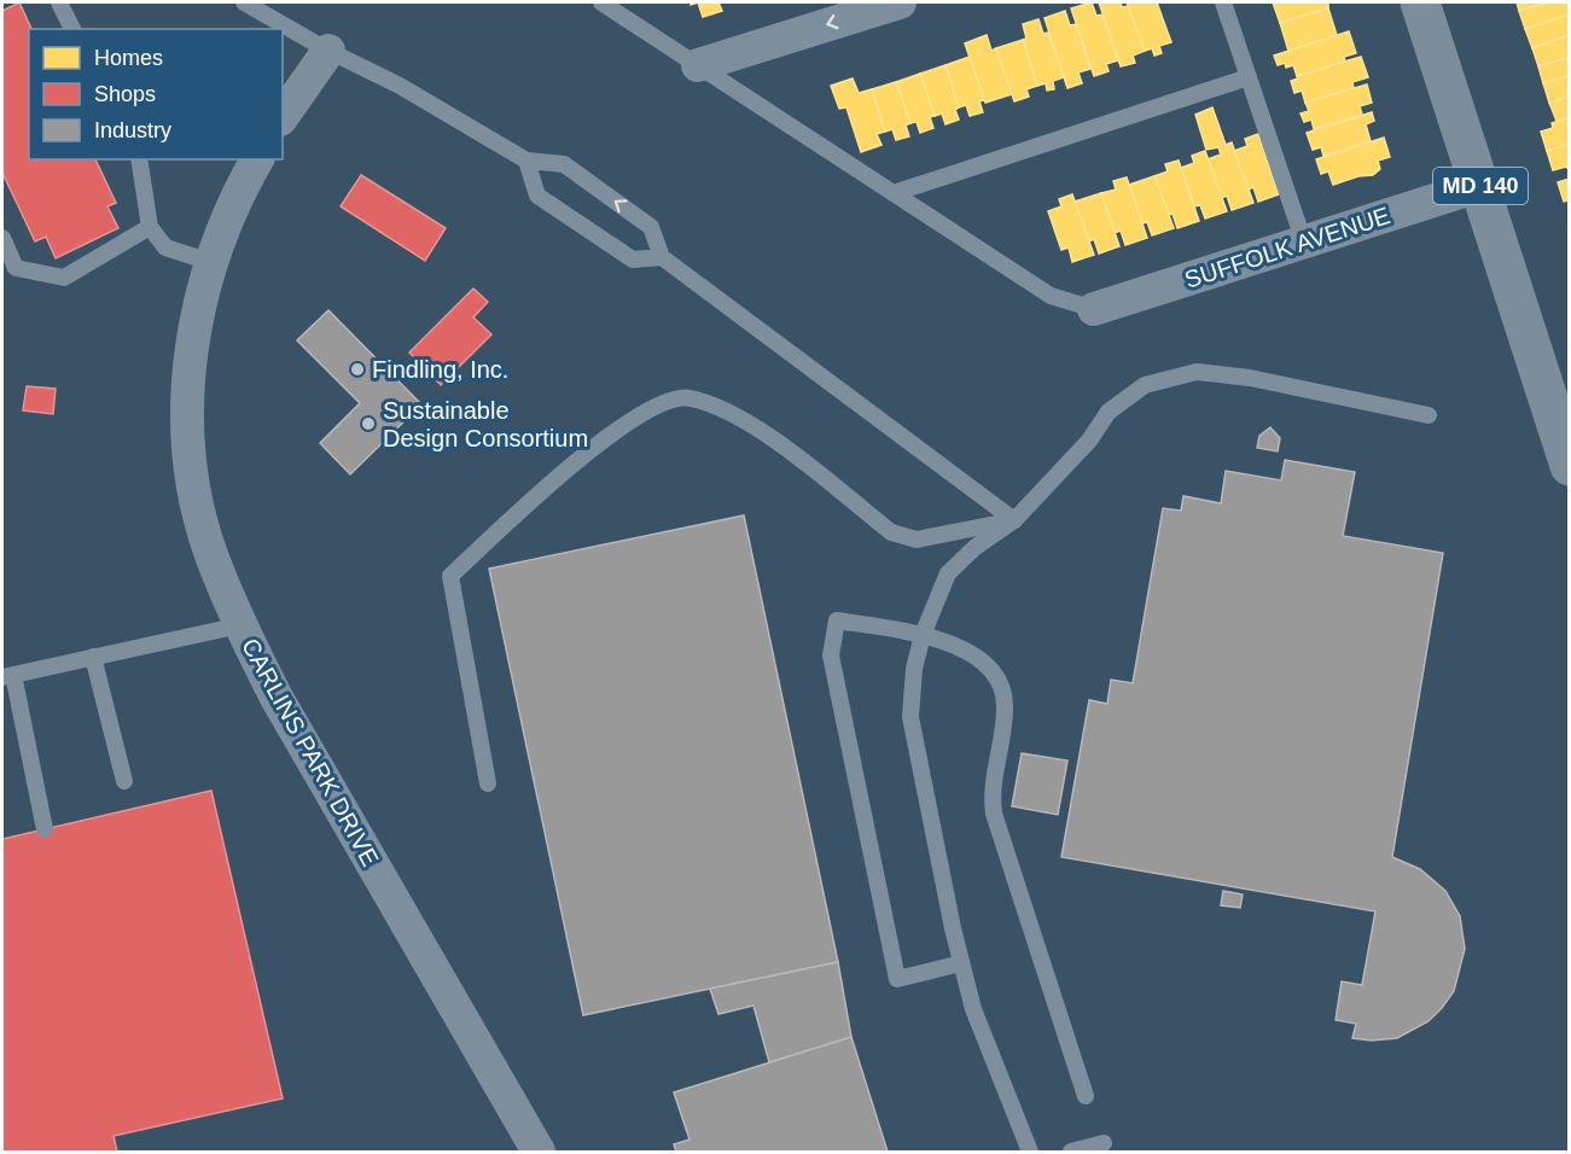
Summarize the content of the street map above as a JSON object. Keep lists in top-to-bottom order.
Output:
{
  "streets": {
    "main road": ["MD 140"],
    "street": ["SUFFOLK AVENUE", "CARLINS PARK DRIVE"]
  },
  "crossings": [
    ["MD 140", "SUFFOLK AVENUE"]
  ],
  "places": ["Findling, Inc.", "Sustainable Design Consortium"],
  "legend": ["Homes", "Shops", "Industry"]
}
